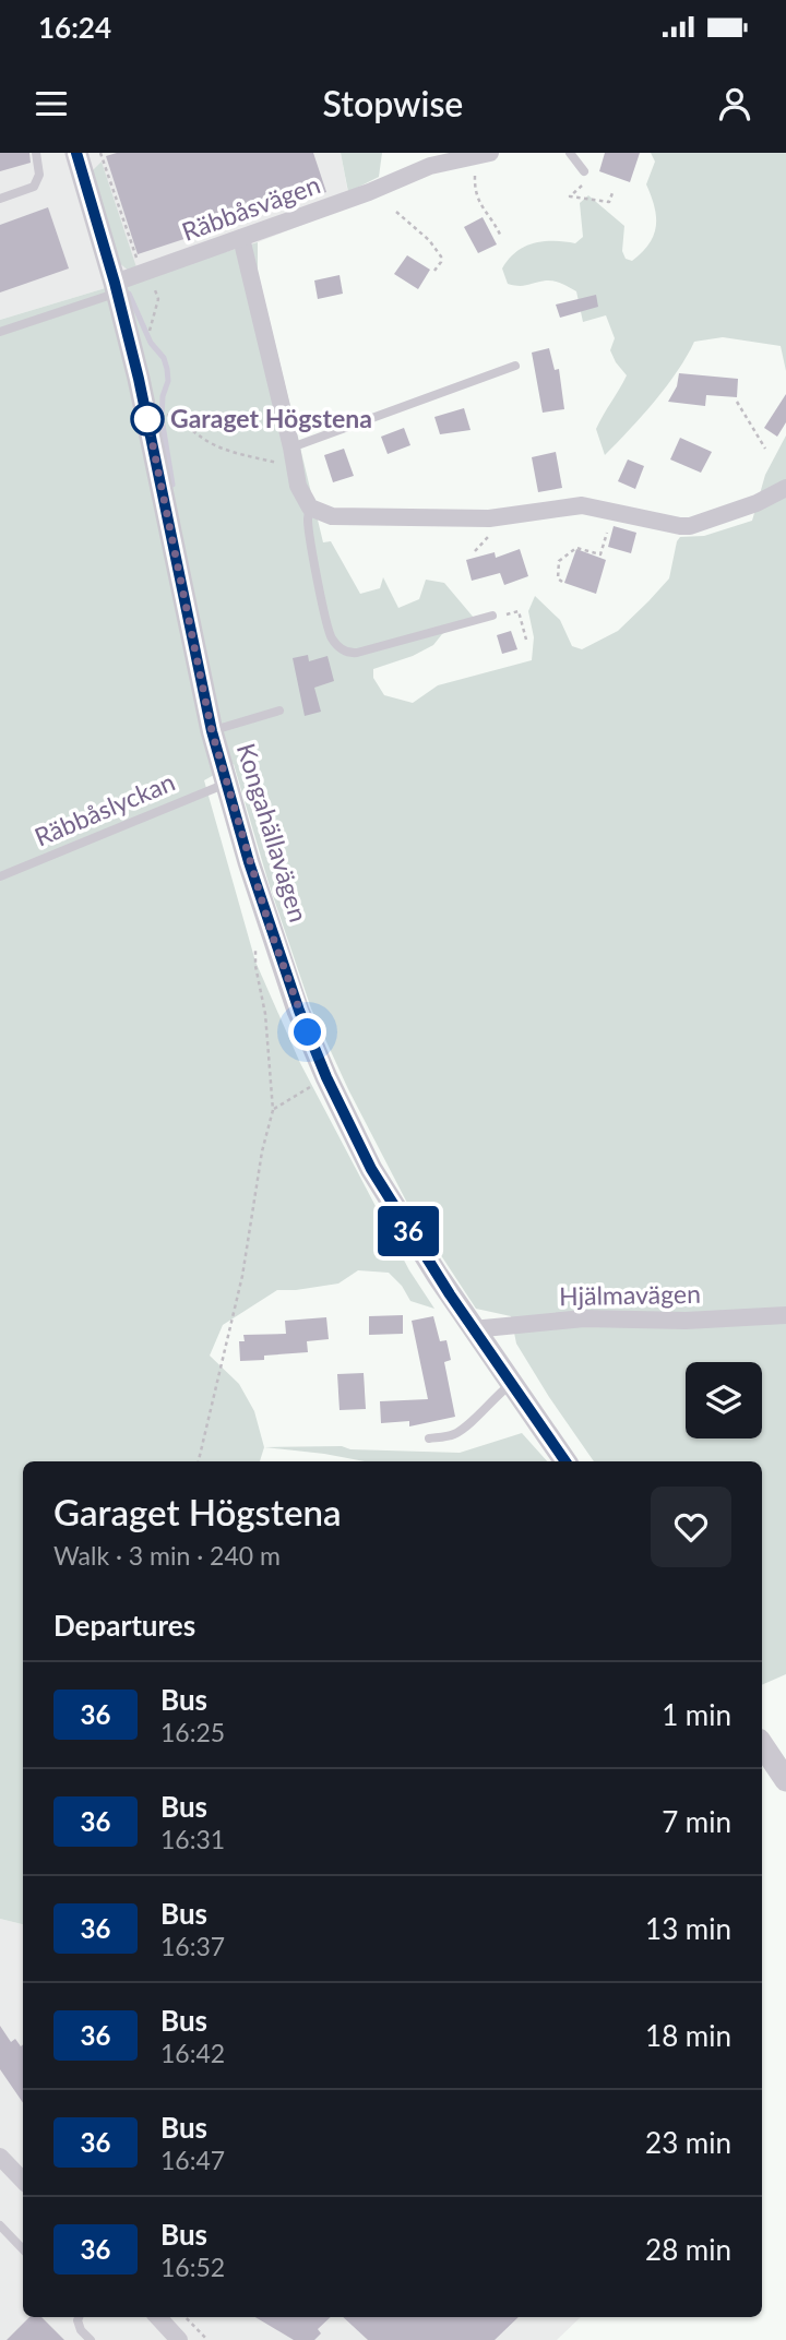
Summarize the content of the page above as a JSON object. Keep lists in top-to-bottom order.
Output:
{
  "streets": {
    "street": ["Räbbåsvägen", "Kongahällavägen", "Hjälmavägen"],
    "lane": ["Räbbåslyckan"]
  },
  "crossings": [
    ["Räbbåsvägen", "Kongahällavägen"],
    ["Räbbåslyckan", "Kongahällavägen"],
    ["Kongahällavägen", "Hjälmavägen"]
  ],
  "places": ["Garaget Högstena"],
  "lines": ["bus line 36"],
  "page": {
    "status": "16:24",
    "header": "Stopwise",
    "on_map": "36",
    "heading": [
      ["Garaget Högstena", "Walk · 3 min · 240 m"],
      "Departures"
    ],
    "list": [
      {
        "mark": "36",
        "name": "Bus",
        "note": "16:25",
        "value": "1 min"
      },
      {
        "mark": "36",
        "name": "Bus",
        "note": "16:31",
        "value": "7 min"
      },
      {
        "mark": "36",
        "name": "Bus",
        "note": "16:37",
        "value": "13 min"
      },
      {
        "mark": "36",
        "name": "Bus",
        "note": "16:42",
        "value": "18 min"
      },
      {
        "mark": "36",
        "name": "Bus",
        "note": "16:47",
        "value": "23 min"
      },
      {
        "mark": "36",
        "name": "Bus",
        "note": "16:52",
        "value": "28 min"
      }
    ]
  }
}
